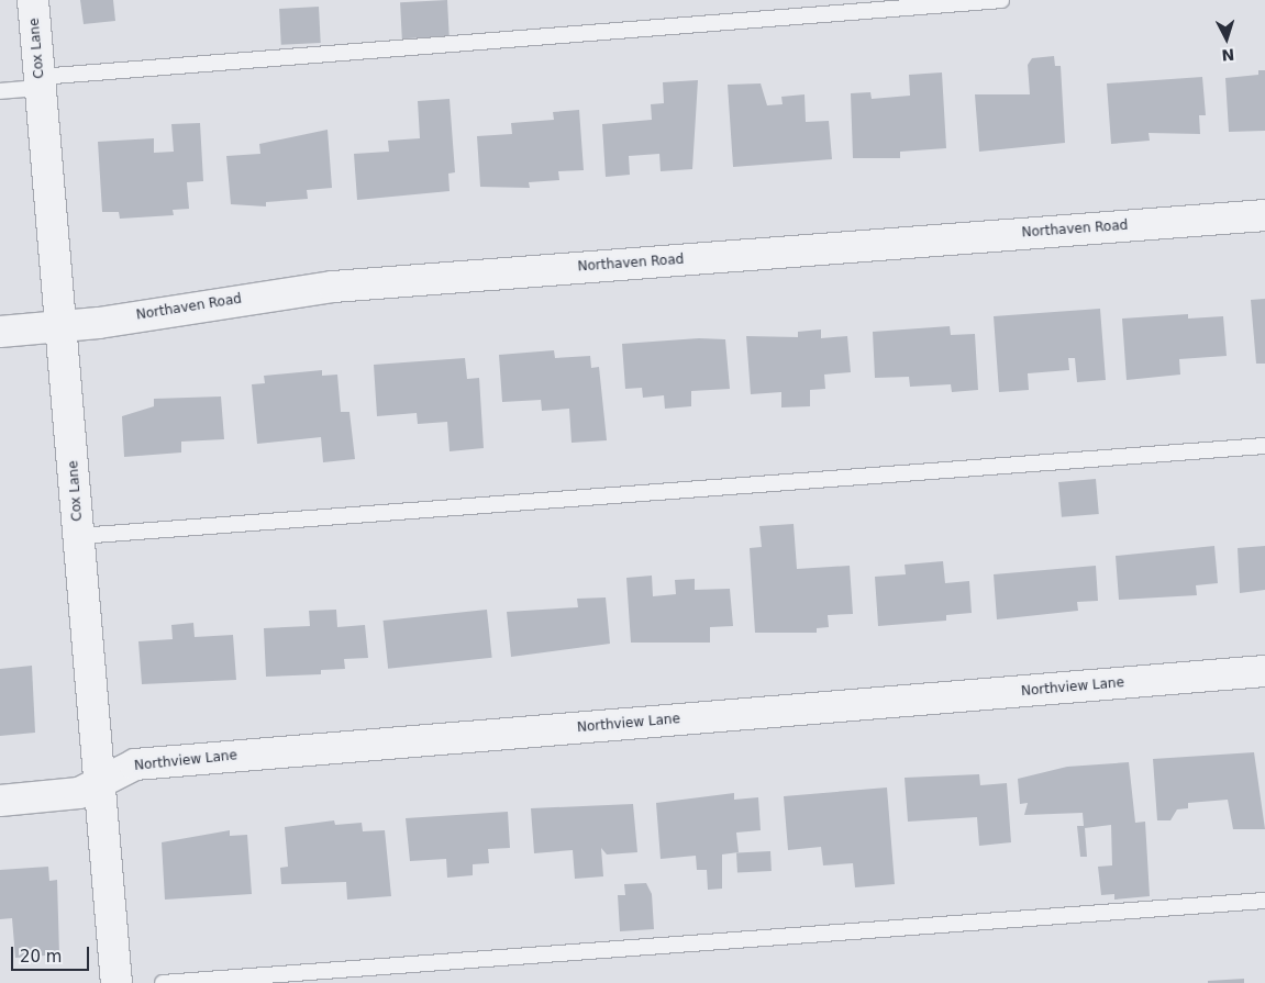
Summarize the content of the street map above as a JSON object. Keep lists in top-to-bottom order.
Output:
{
  "streets": {
    "street": ["Cox Lane", "Northaven Road", "Northview Lane"]
  },
  "crossings": [
    ["Cox Lane", "Northaven Road"],
    ["Cox Lane", "Northview Lane"]
  ],
  "scale_bar": "20 m",
  "north": "bottom"
}
